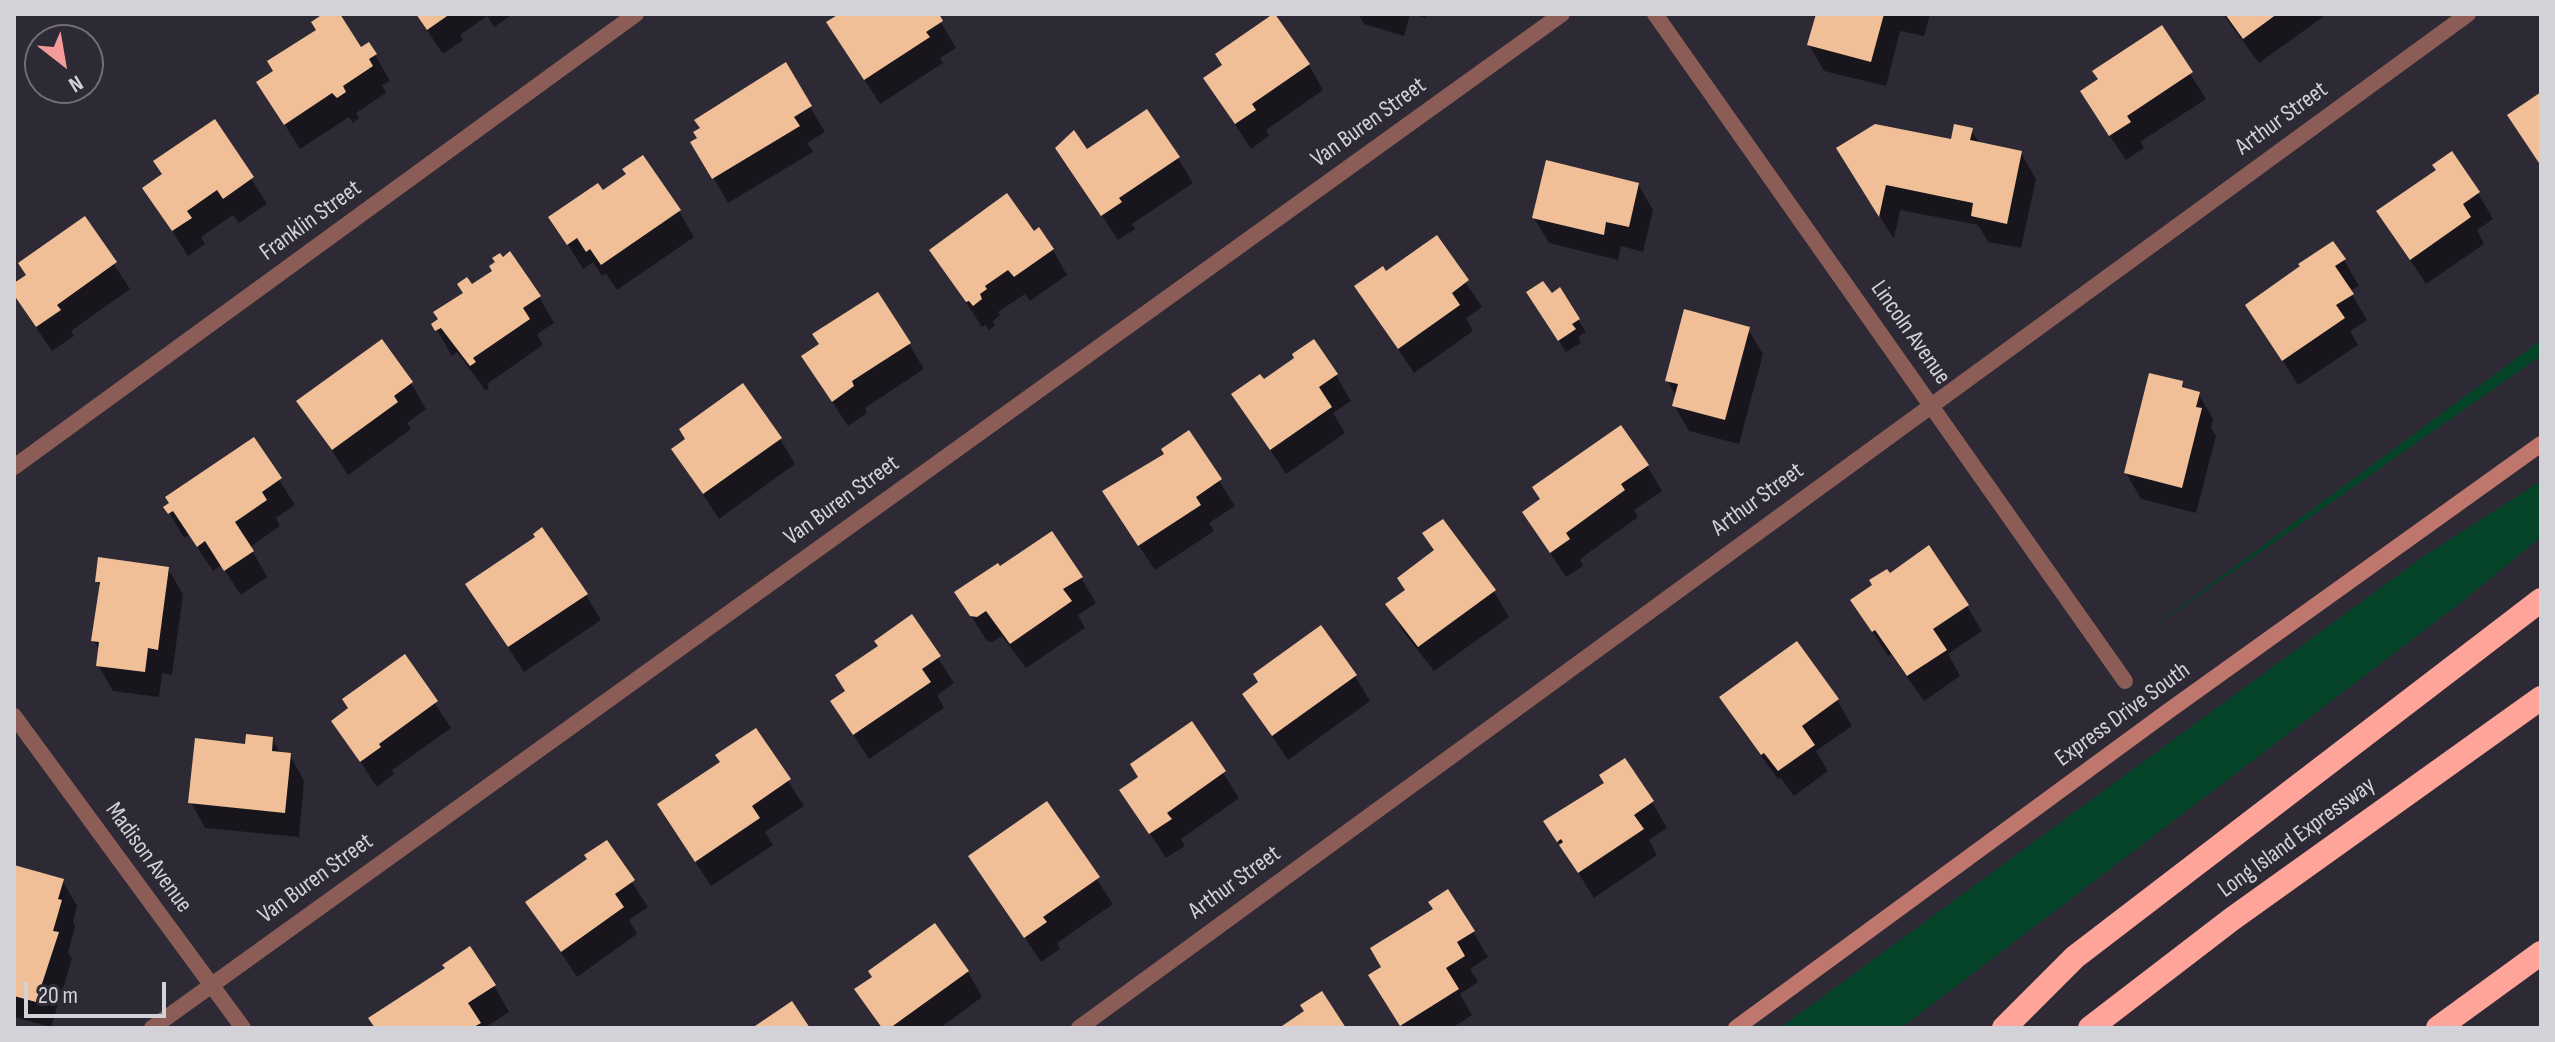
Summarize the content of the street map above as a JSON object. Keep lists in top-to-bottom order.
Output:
{
  "streets": {
    "highway": ["Long Island Expressway"],
    "main road": ["Express Drive South"],
    "street": [
      "Arthur Street",
      "Van Buren Street",
      "Franklin Street",
      "Lincoln Avenue",
      "Madison Avenue"
    ]
  },
  "crossings": [
    ["Arthur Street", "Lincoln Avenue"],
    ["Van Buren Street", "Madison Avenue"]
  ],
  "scale_bar": "20 m",
  "north": "bottom right"
}
